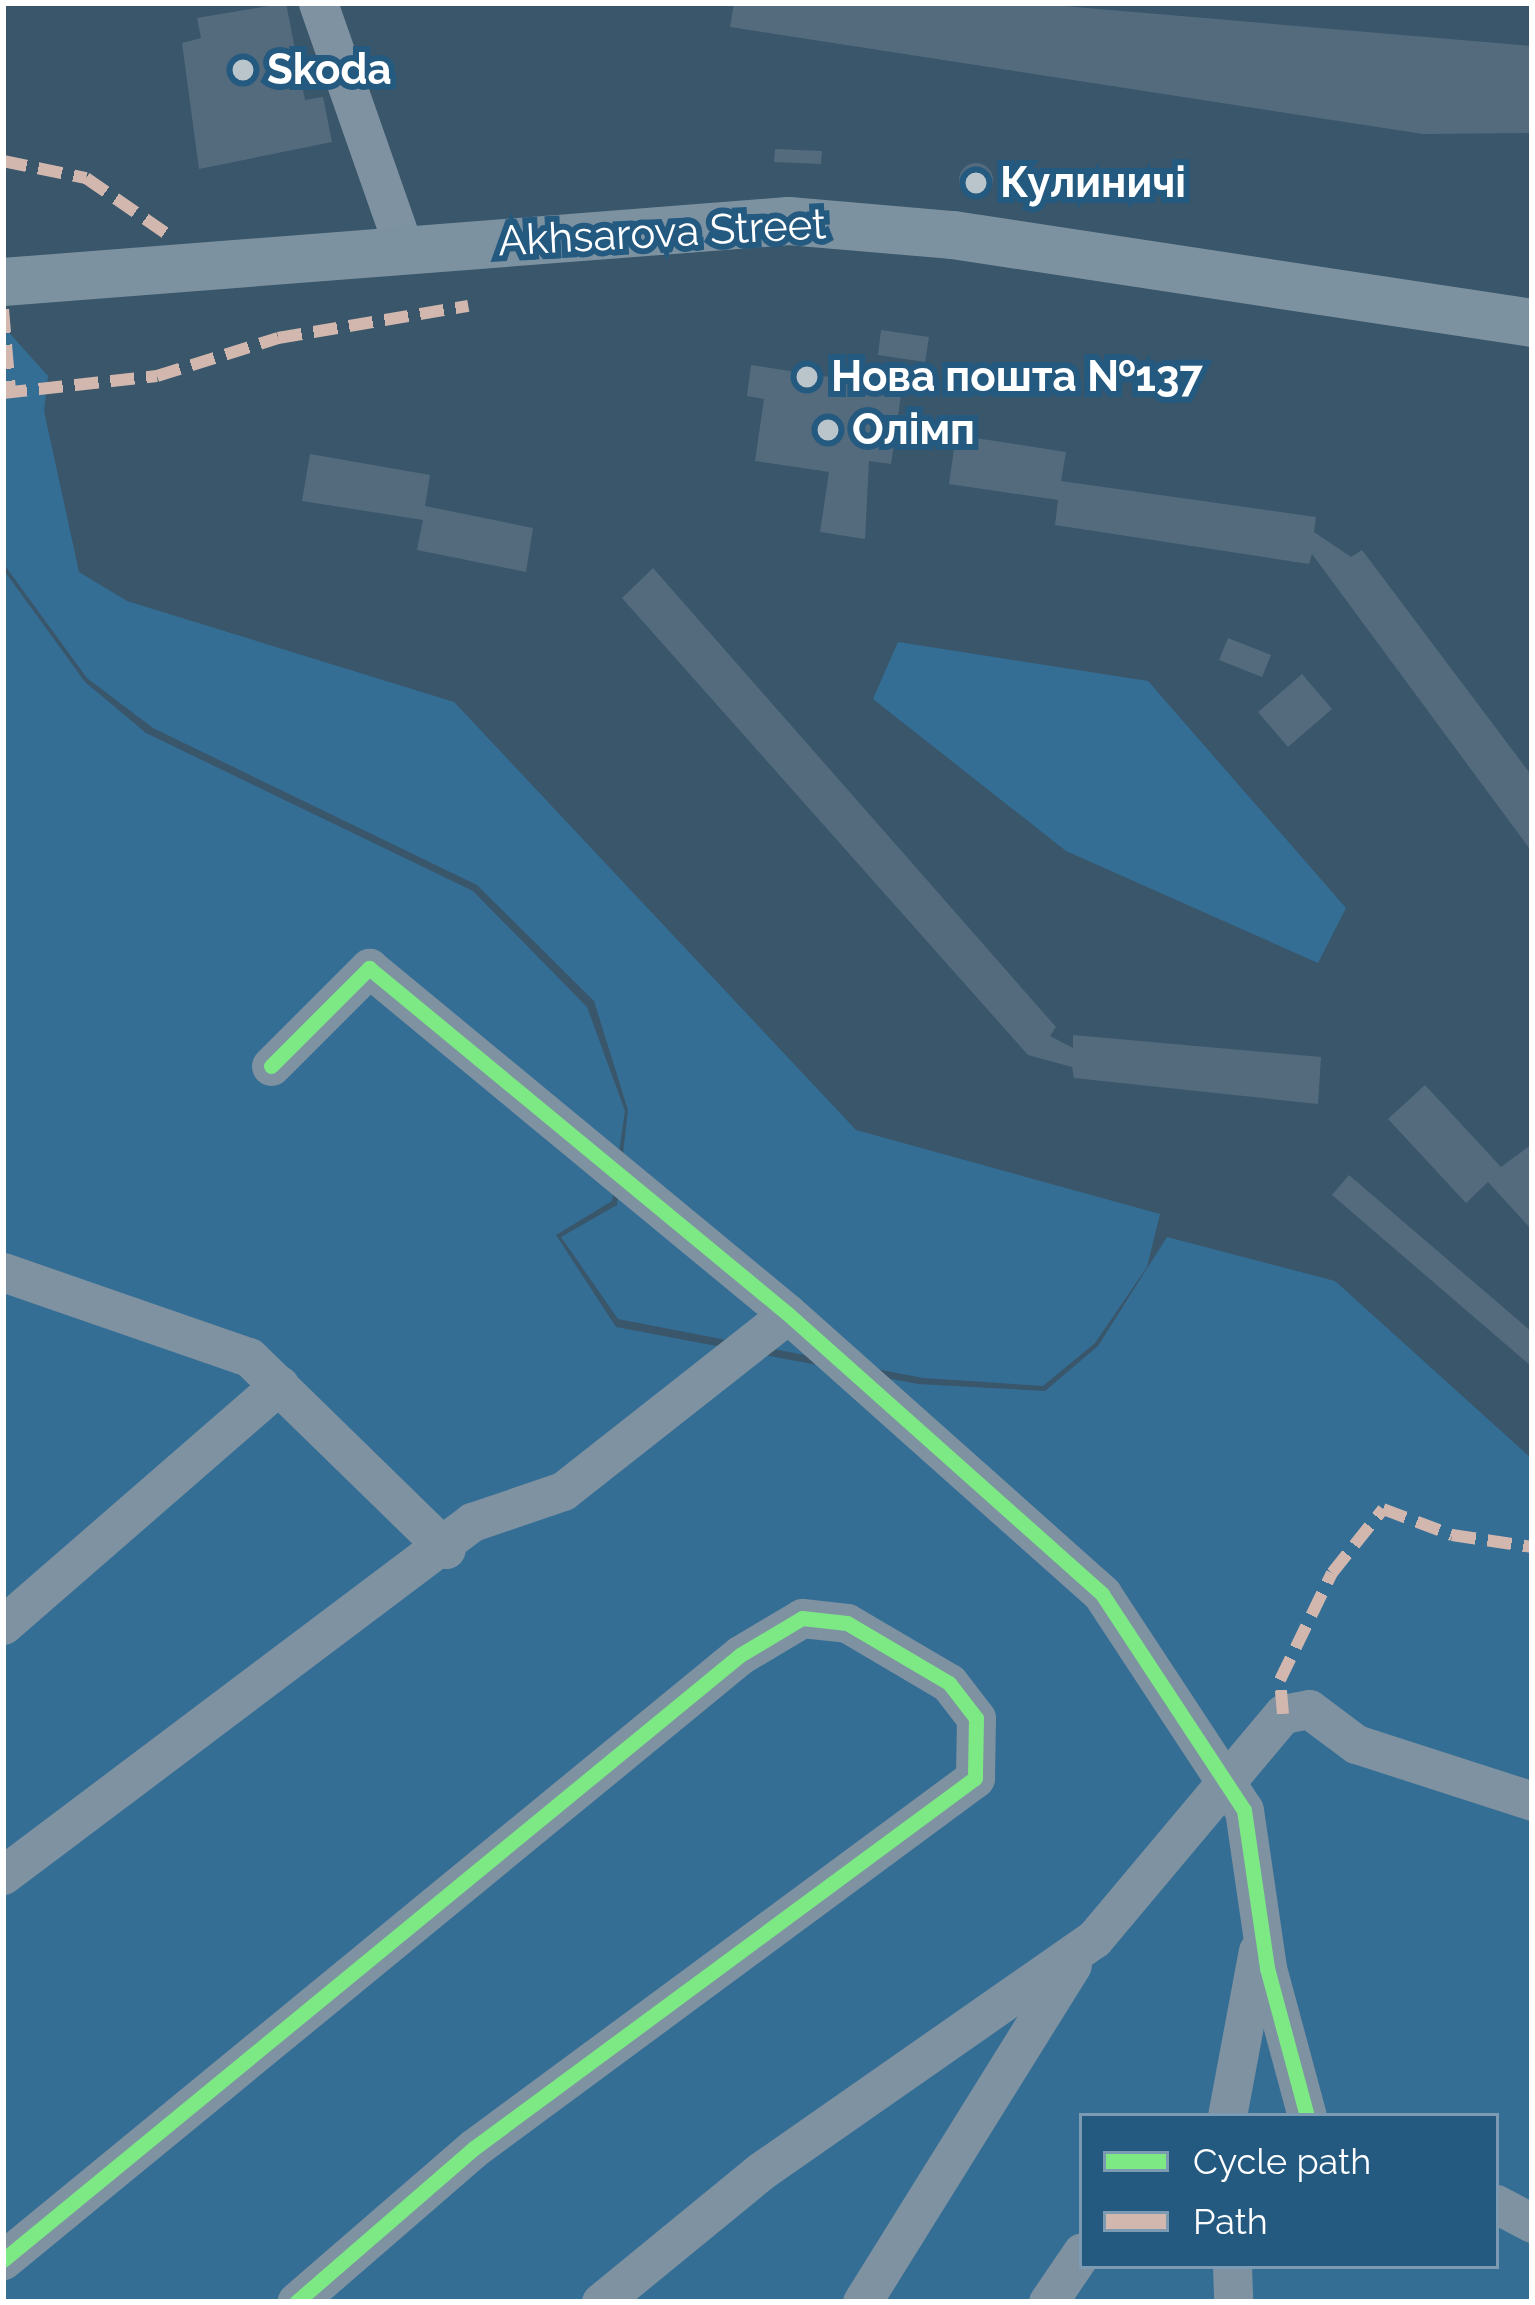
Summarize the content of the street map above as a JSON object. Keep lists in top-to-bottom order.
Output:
{
  "streets": {
    "main road": ["Akhsarova Street"]
  },
  "places": [
    "Skoda",
    "Кулиничі",
    "Нова пошта №137",
    "Олімп"
  ],
  "legend": ["Cycle path", "Path"]
}
